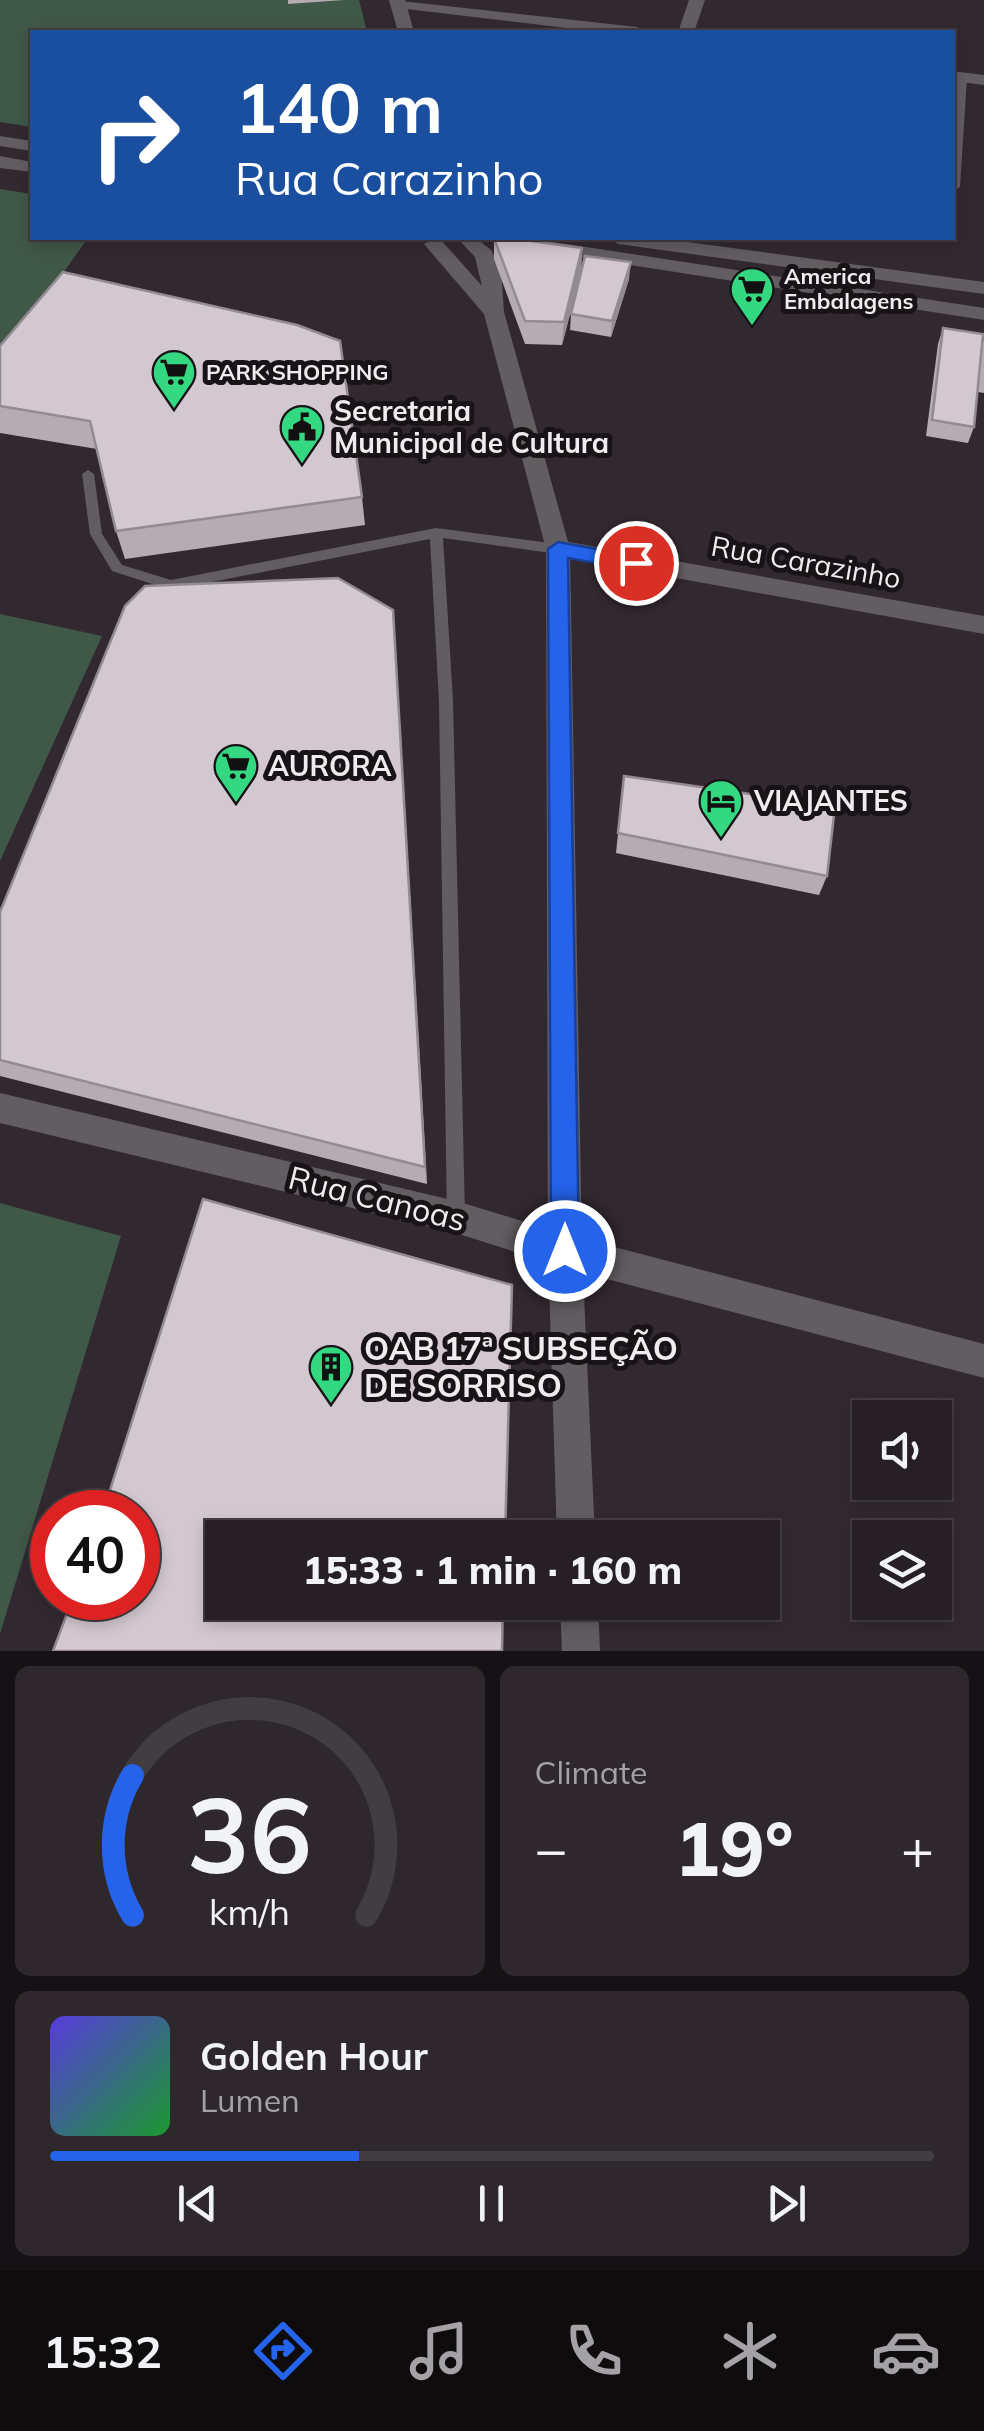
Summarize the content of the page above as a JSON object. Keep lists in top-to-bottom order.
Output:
{
  "streets": {
    "street": ["Rua Carazinho", "Rua Canoas"]
  },
  "places": {
    "supermarket": ["America Embalagens", "PARK SHOPPING", "AURORA"],
    "public building": ["Secretaria Municipal de Cultura"],
    "hotel": ["VIAJANTES"],
    "building": ["OAB 17ª SUBSEÇÃO DE SORRISO"]
  },
  "page": {
    "turn": ["140 m", "Rua Carazinho"],
    "limit": "40",
    "trip": "15:33 · 1 min · 160 m",
    "tile": "Climate",
    "heat": ["−", "19°", "+"],
    "song": ["Golden Hour", "Lumen"],
    "tabs": "15:32",
    "gauge": ["36", "km/h"]
  }
}
